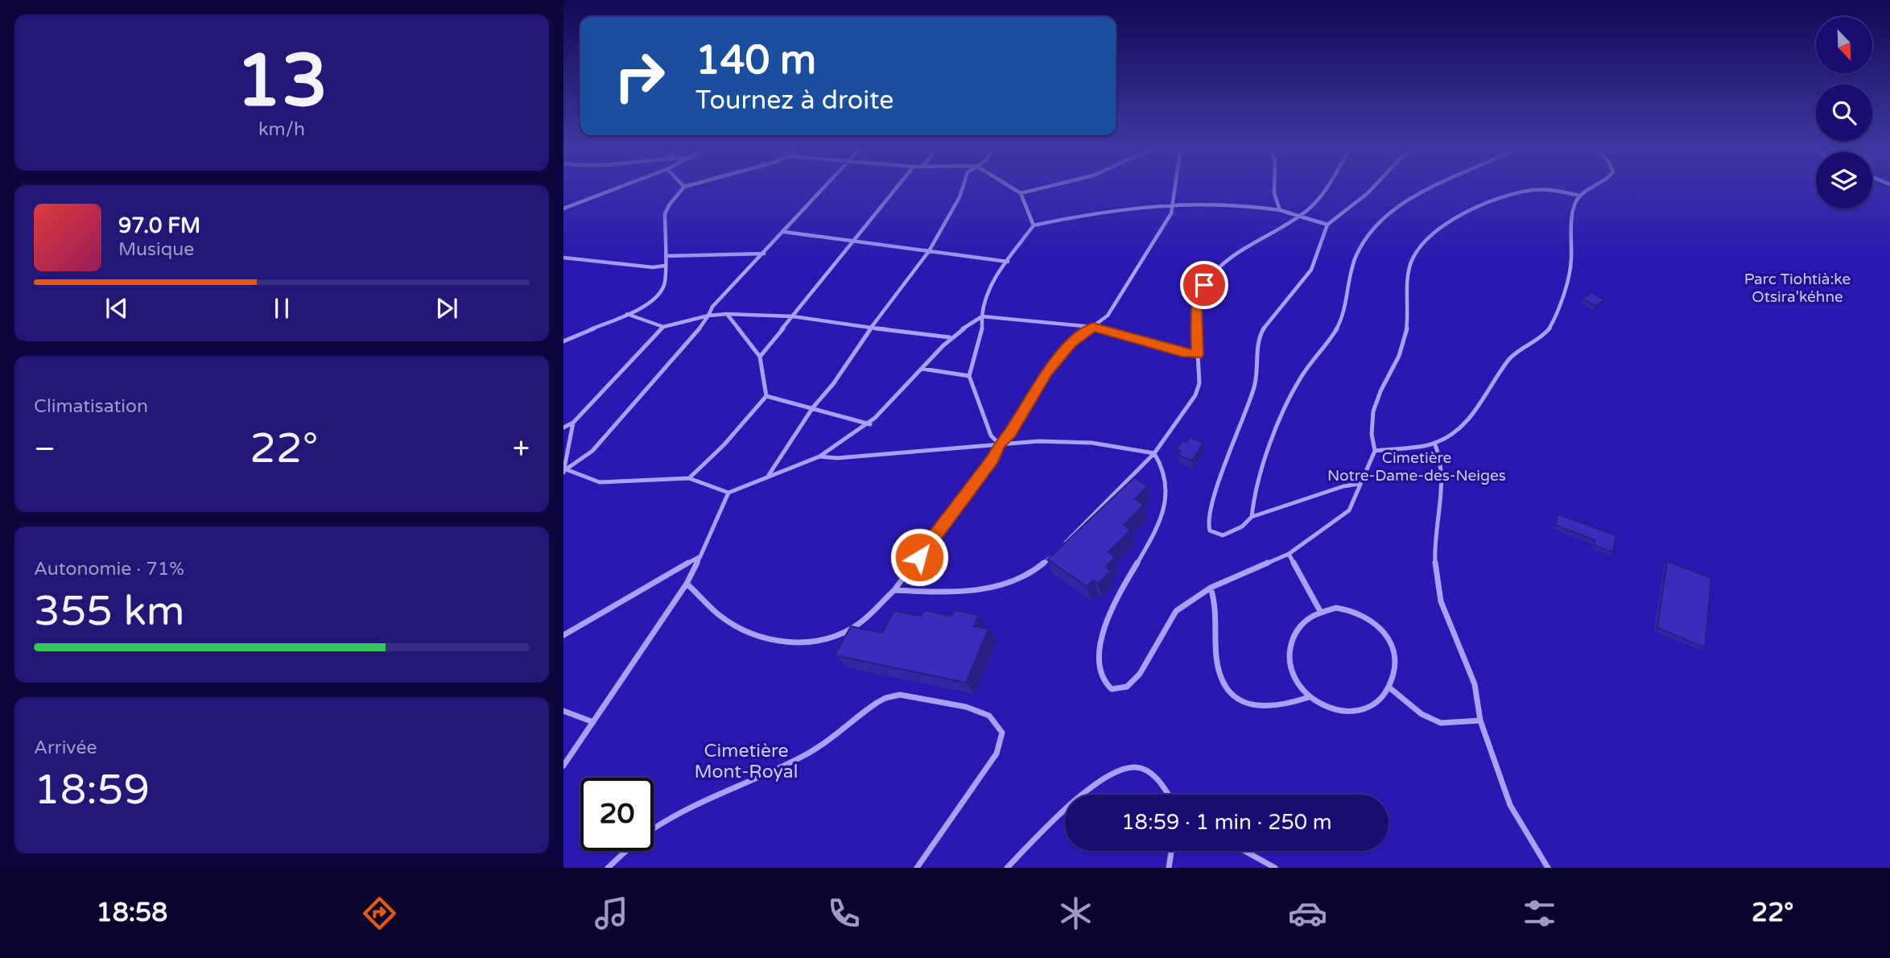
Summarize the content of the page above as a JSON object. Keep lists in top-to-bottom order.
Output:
{
  "parks": ["Parc Tiohtià:ke Otsira'kéhne", "Cimetière Notre-Dame-des-Neiges", "Cimetière Mont-Royal"],
  "north": "bottom right",
  "page": {
    "tile": [
      ["13", "km/h"],
      "Climatisation",
      ["Autonomie · 71%", "355 km"],
      ["Arrivée", "18:59"]
    ],
    "turn": ["140 m", "Tournez à droite"],
    "song": ["97.0 FM", "Musique"],
    "heat": ["−", "22°", "+"],
    "limit": "20",
    "trip": "18:59 · 1 min · 250 m",
    "tabs": ["18:58", "22°"]
  }
}
